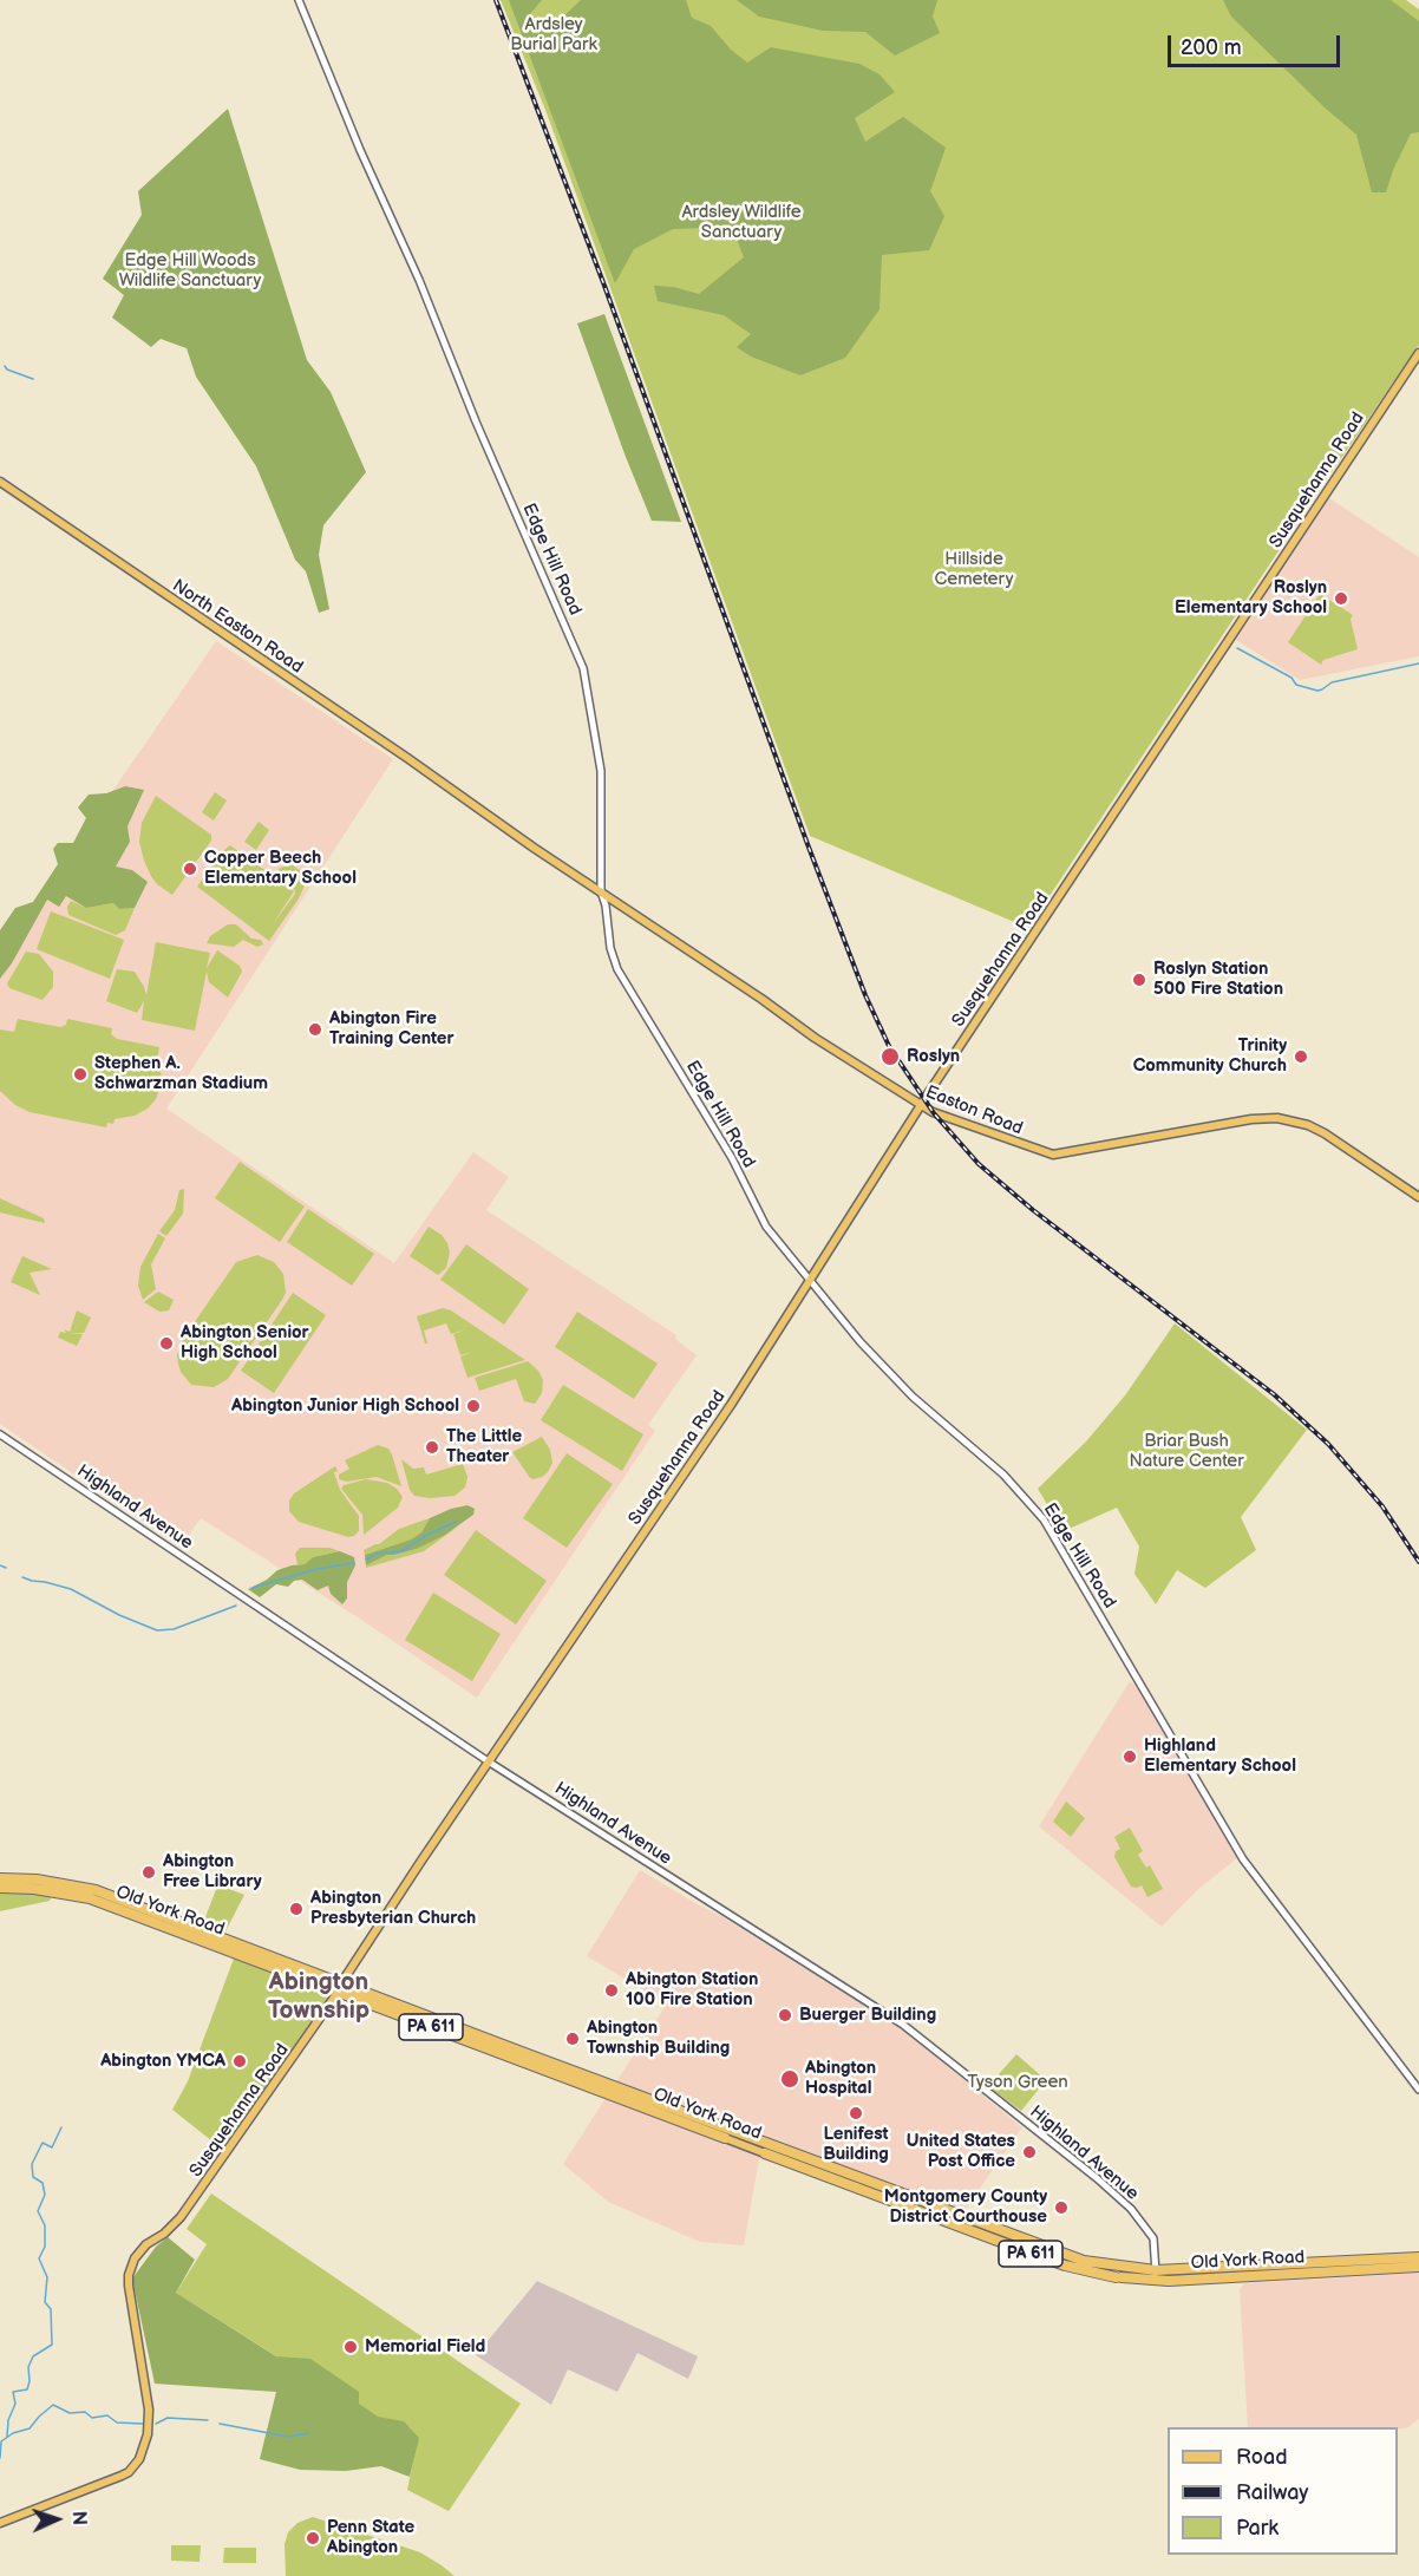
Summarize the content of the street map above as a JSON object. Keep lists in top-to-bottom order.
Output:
{
  "streets": {
    "highway": ["Old York Road", "PA 611"],
    "main road": ["Susquehanna Road", "North Easton Road", "Easton Road"],
    "street": ["Edge Hill Road", "Highland Avenue"]
  },
  "crossings": [
    ["Susquehanna Road", "Edge Hill Road"],
    ["Susquehanna Road", "Easton Road"],
    ["Susquehanna Road", "Highland Avenue"],
    ["Susquehanna Road", "Old York Road"],
    ["Edge Hill Road", "Easton Road"],
    ["North Easton Road", "Easton Road"],
    ["Highland Avenue", "Old York Road"]
  ],
  "districts": ["Abington Township"],
  "parks": [
    "Ardsley Burial Park",
    "Ardsley Wildlife Sanctuary",
    "Edge Hill Woods Wildlife Sanctuary",
    "Hillside Cemetery",
    "Briar Bush Nature Center",
    "Tyson Green"
  ],
  "places": [
    "Roslyn Elementary School",
    "Copper Beech Elementary School",
    "Roslyn Station 500 Fire Station",
    "Abington Fire Training Center",
    "Roslyn",
    "Trinity Community Church",
    "Stephen A. Schwarzman Stadium",
    "Abington Senior High School",
    "Abington Junior High School",
    "The Little Theater",
    "Highland Elementary School",
    "Abington Free Library",
    "Abington Presbyterian Church",
    "Abington Station 100 Fire Station",
    "Buerger Building",
    "Abington Township Building",
    "Abington YMCA",
    "Abington Hospital",
    "Lenifest Building",
    "United States Post Office",
    "Montgomery County District Courthouse",
    "Memorial Field",
    "Penn State Abington"
  ],
  "legend": ["Road", "Railway", "Park"],
  "scale_bar": "200 m",
  "north": "right"
}
